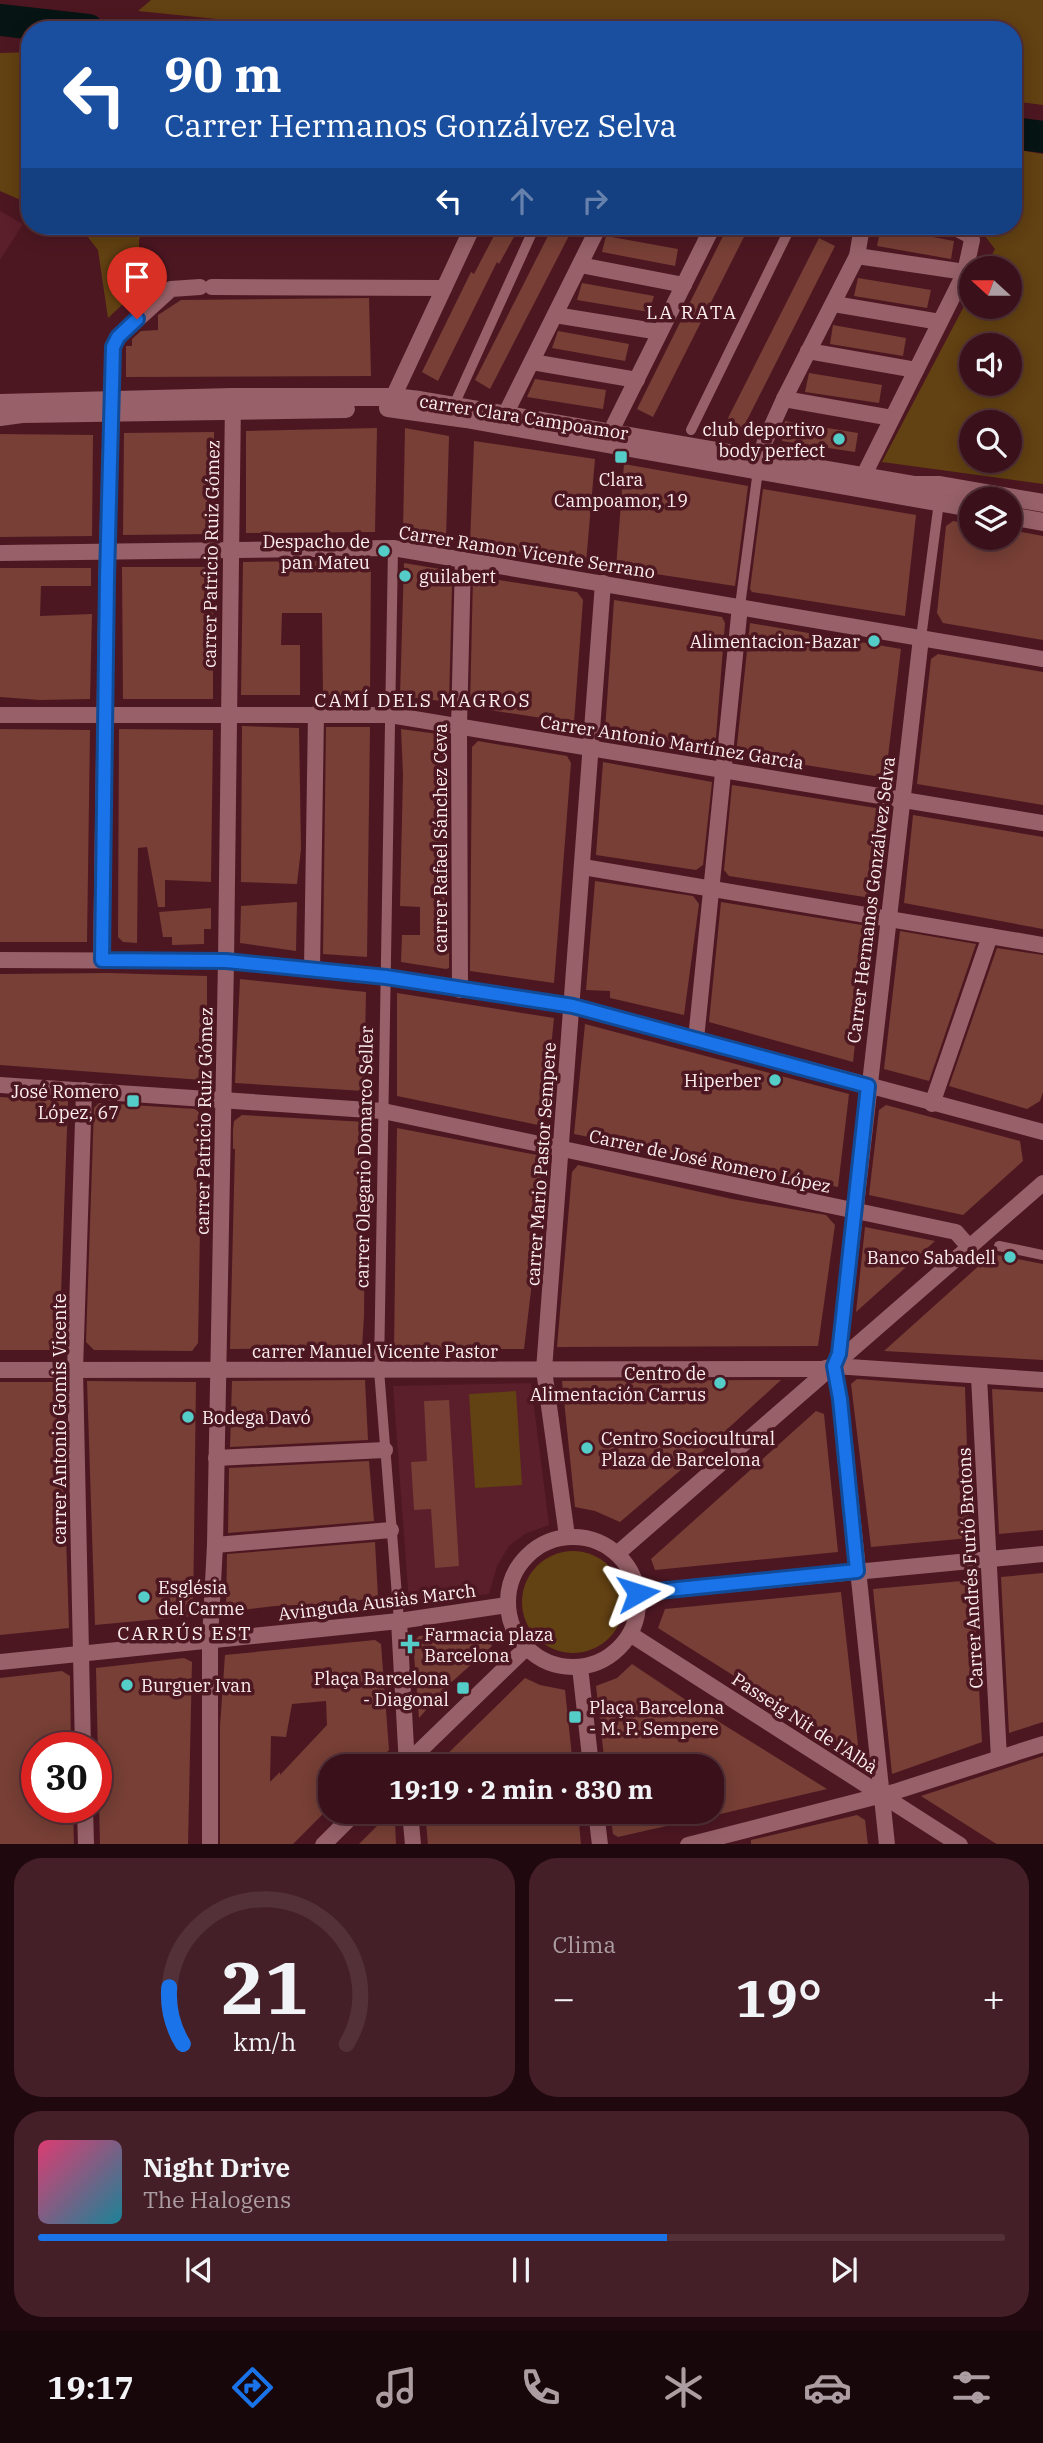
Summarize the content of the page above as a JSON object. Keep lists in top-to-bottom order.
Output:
{
  "streets": {
    "street": [
      "carrer Clara Campoamor",
      "Carrer Ramon Vicente Serrano",
      "carrer Patricio Ruiz Gómez",
      "Carrer Antonio Martínez García",
      "carrer Rafael Sánchez Ceva",
      "Carrer Hermanos Gonzálvez Selva",
      "carrer Olegario Domarco Seller",
      "Carrer de José Romero López",
      "carrer Mario Pastor Sempere",
      "carrer Manuel Vicente Pastor",
      "carrer Antonio Gomis Vicente",
      "Carrer Andrés Furió Brotons",
      "Avinguda Ausiàs March",
      "Passeig Nit de l'Albà"
    ]
  },
  "crossings": [
    ["carrer Clara Campoamor", "carrer Patricio Ruiz Gómez"],
    ["carrer Clara Campoamor", "Carrer Hermanos Gonzálvez Selva"],
    ["Carrer Ramon Vicente Serrano", "carrer Patricio Ruiz Gómez"],
    ["Carrer Ramon Vicente Serrano", "carrer Rafael Sánchez Ceva"],
    ["Carrer Ramon Vicente Serrano", "Carrer Hermanos Gonzálvez Selva"],
    ["Carrer Ramon Vicente Serrano", "carrer Olegario Domarco Seller"],
    ["Carrer Ramon Vicente Serrano", "carrer Mario Pastor Sempere"],
    ["carrer Patricio Ruiz Gómez", "Carrer Antonio Martínez García"],
    ["carrer Patricio Ruiz Gómez", "Carrer de José Romero López"],
    ["carrer Patricio Ruiz Gómez", "carrer Manuel Vicente Pastor"],
    ["carrer Patricio Ruiz Gómez", "Avinguda Ausiàs March"],
    ["Carrer Antonio Martínez García", "carrer Rafael Sánchez Ceva"],
    ["Carrer Antonio Martínez García", "Carrer Hermanos Gonzálvez Selva"],
    ["Carrer Antonio Martínez García", "carrer Olegario Domarco Seller"],
    ["Carrer Antonio Martínez García", "carrer Mario Pastor Sempere"],
    ["Carrer Hermanos Gonzálvez Selva", "Carrer de José Romero López"],
    ["Carrer Hermanos Gonzálvez Selva", "carrer Manuel Vicente Pastor"],
    ["Carrer Hermanos Gonzálvez Selva", "Passeig Nit de l'Albà"],
    ["carrer Olegario Domarco Seller", "Carrer de José Romero López"],
    ["carrer Olegario Domarco Seller", "carrer Manuel Vicente Pastor"],
    ["carrer Olegario Domarco Seller", "Avinguda Ausiàs March"],
    ["Carrer de José Romero López", "carrer Mario Pastor Sempere"],
    ["Carrer de José Romero López", "carrer Antonio Gomis Vicente"],
    ["carrer Mario Pastor Sempere", "carrer Manuel Vicente Pastor"],
    ["carrer Mario Pastor Sempere", "Avinguda Ausiàs March"],
    ["carrer Mario Pastor Sempere", "Passeig Nit de l'Albà"],
    ["carrer Manuel Vicente Pastor", "carrer Antonio Gomis Vicente"],
    ["carrer Manuel Vicente Pastor", "Carrer Andrés Furió Brotons"],
    ["carrer Antonio Gomis Vicente", "Avinguda Ausiàs March"],
    ["Avinguda Ausiàs March", "Passeig Nit de l'Albà"]
  ],
  "districts": ["LA RATA", "CAMÍ DELS MAGROS", "CARRÚS EST"],
  "places": {
    "other": [
      "club deportivo body perfect",
      "Despacho de pan Mateu",
      "guilabert",
      "Alimentacion-Bazar",
      "Hiperber",
      "Banco Sabadell",
      "Centro de Alimentación Carrus",
      "Bodega Davó",
      "Centro Sociocultural Plaza de Barcelona",
      "Església del Carme",
      "Burguer Ivan"
    ],
    "transit": [
      "Clara Campoamor, 19",
      "José Romero López, 67",
      "Plaça Barcelona - Diagonal",
      "Plaça Barcelona - M. P. Sempere"
    ],
    "health": ["Farmacia plaza Barcelona"]
  },
  "north": "left",
  "page": {
    "turn": ["90 m", "Carrer Hermanos Gonzálvez Selva"],
    "limit": "30",
    "trip": "19:19 · 2 min · 830 m",
    "tile": "Clima",
    "heat": ["−", "19°", "+"],
    "song": ["Night Drive", "The Halogens"],
    "tabs": "19:17",
    "gauge": ["21", "km/h"]
  }
}
